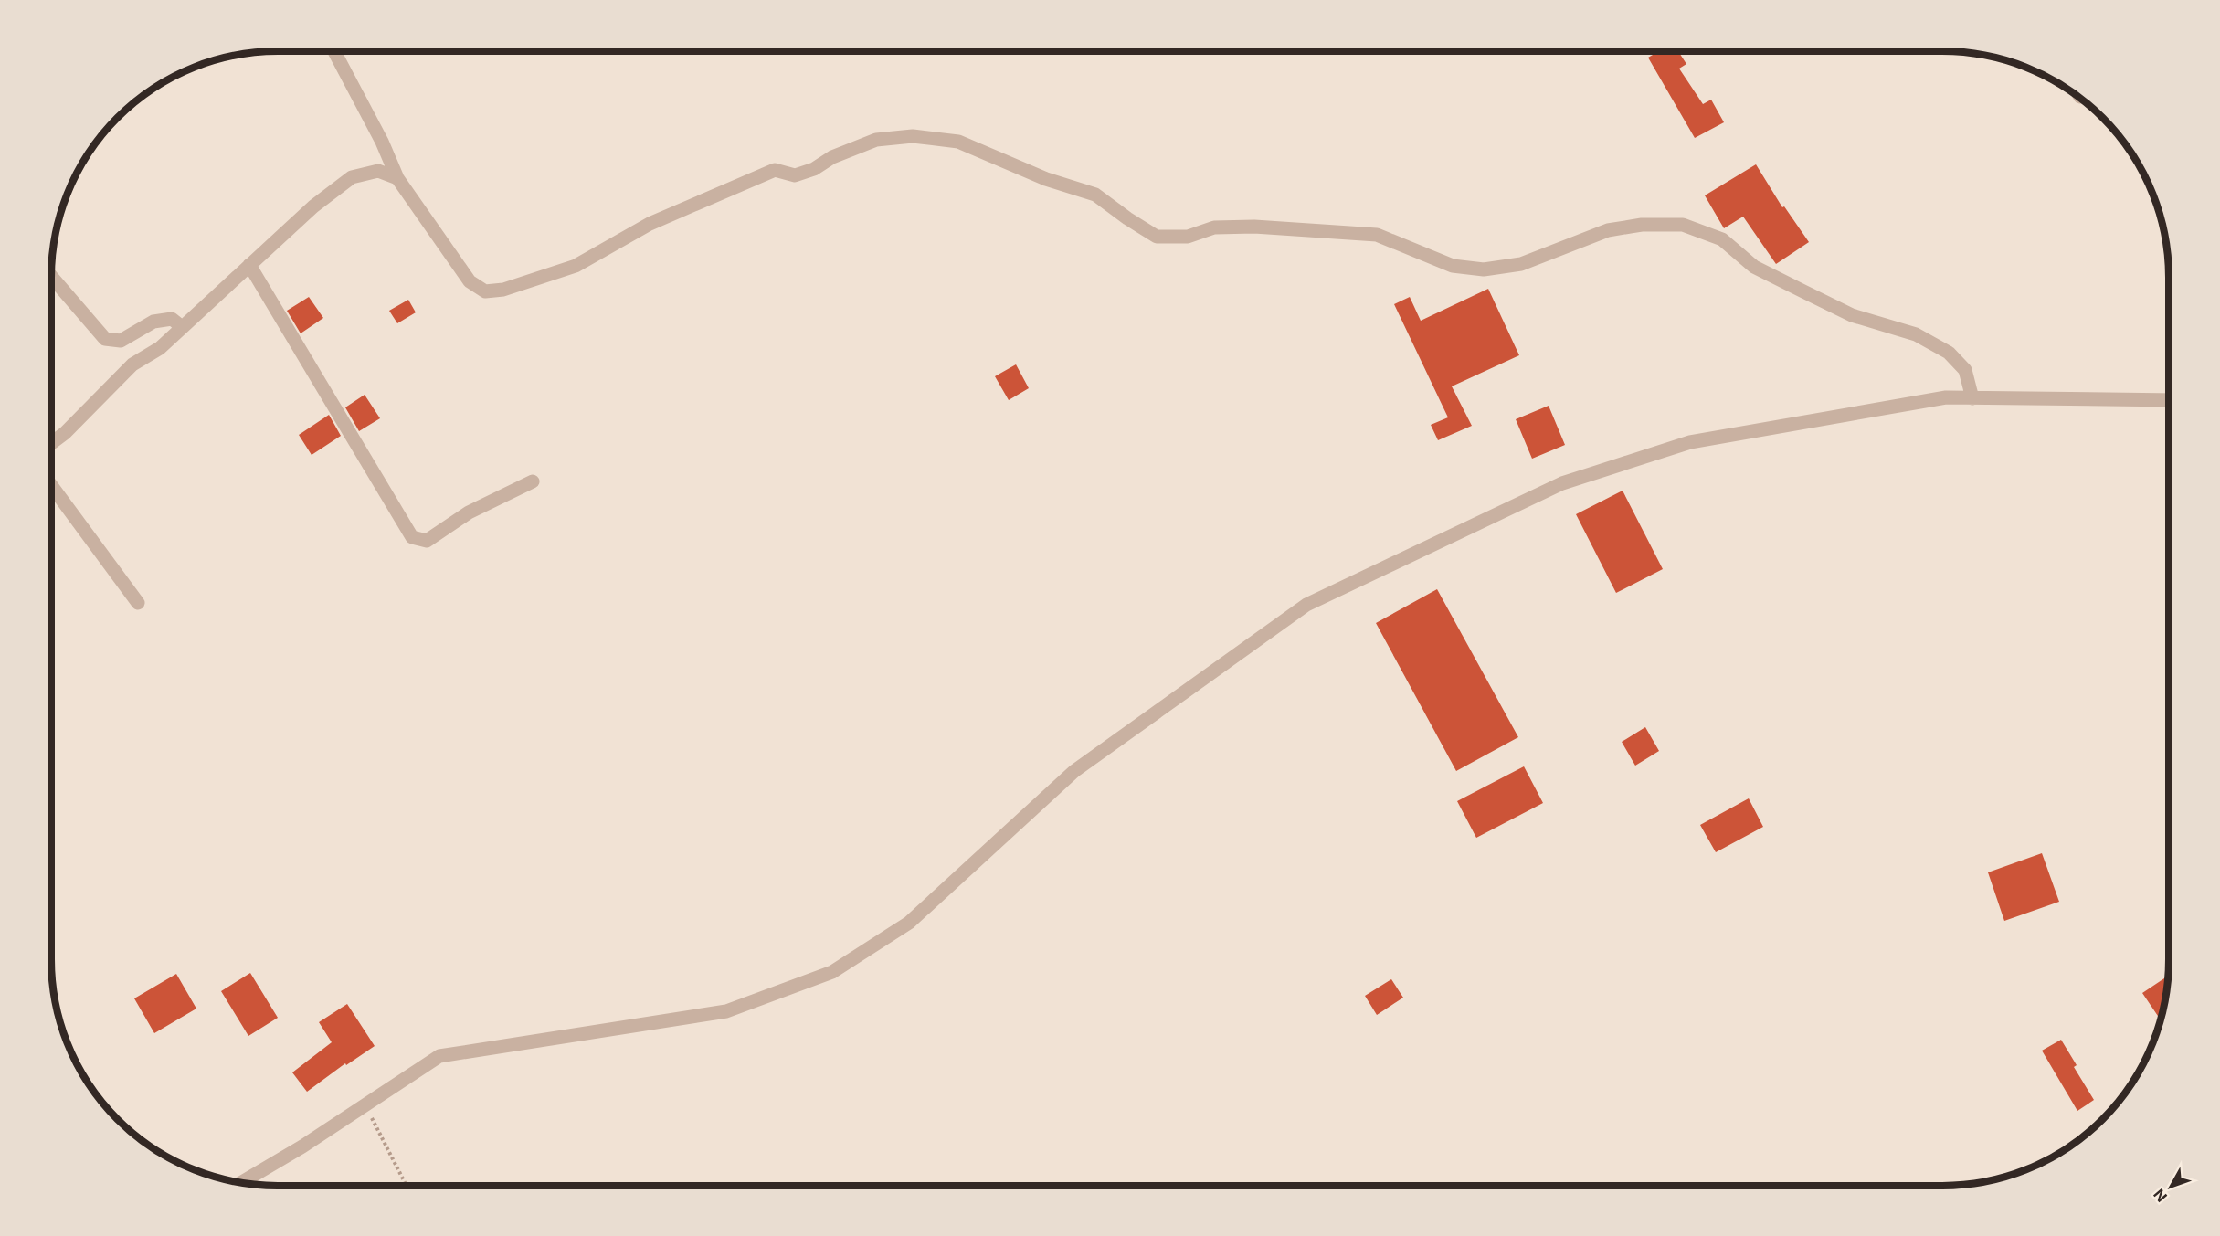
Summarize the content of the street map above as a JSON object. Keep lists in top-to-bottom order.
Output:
{
  "north": "bottom left"
}
